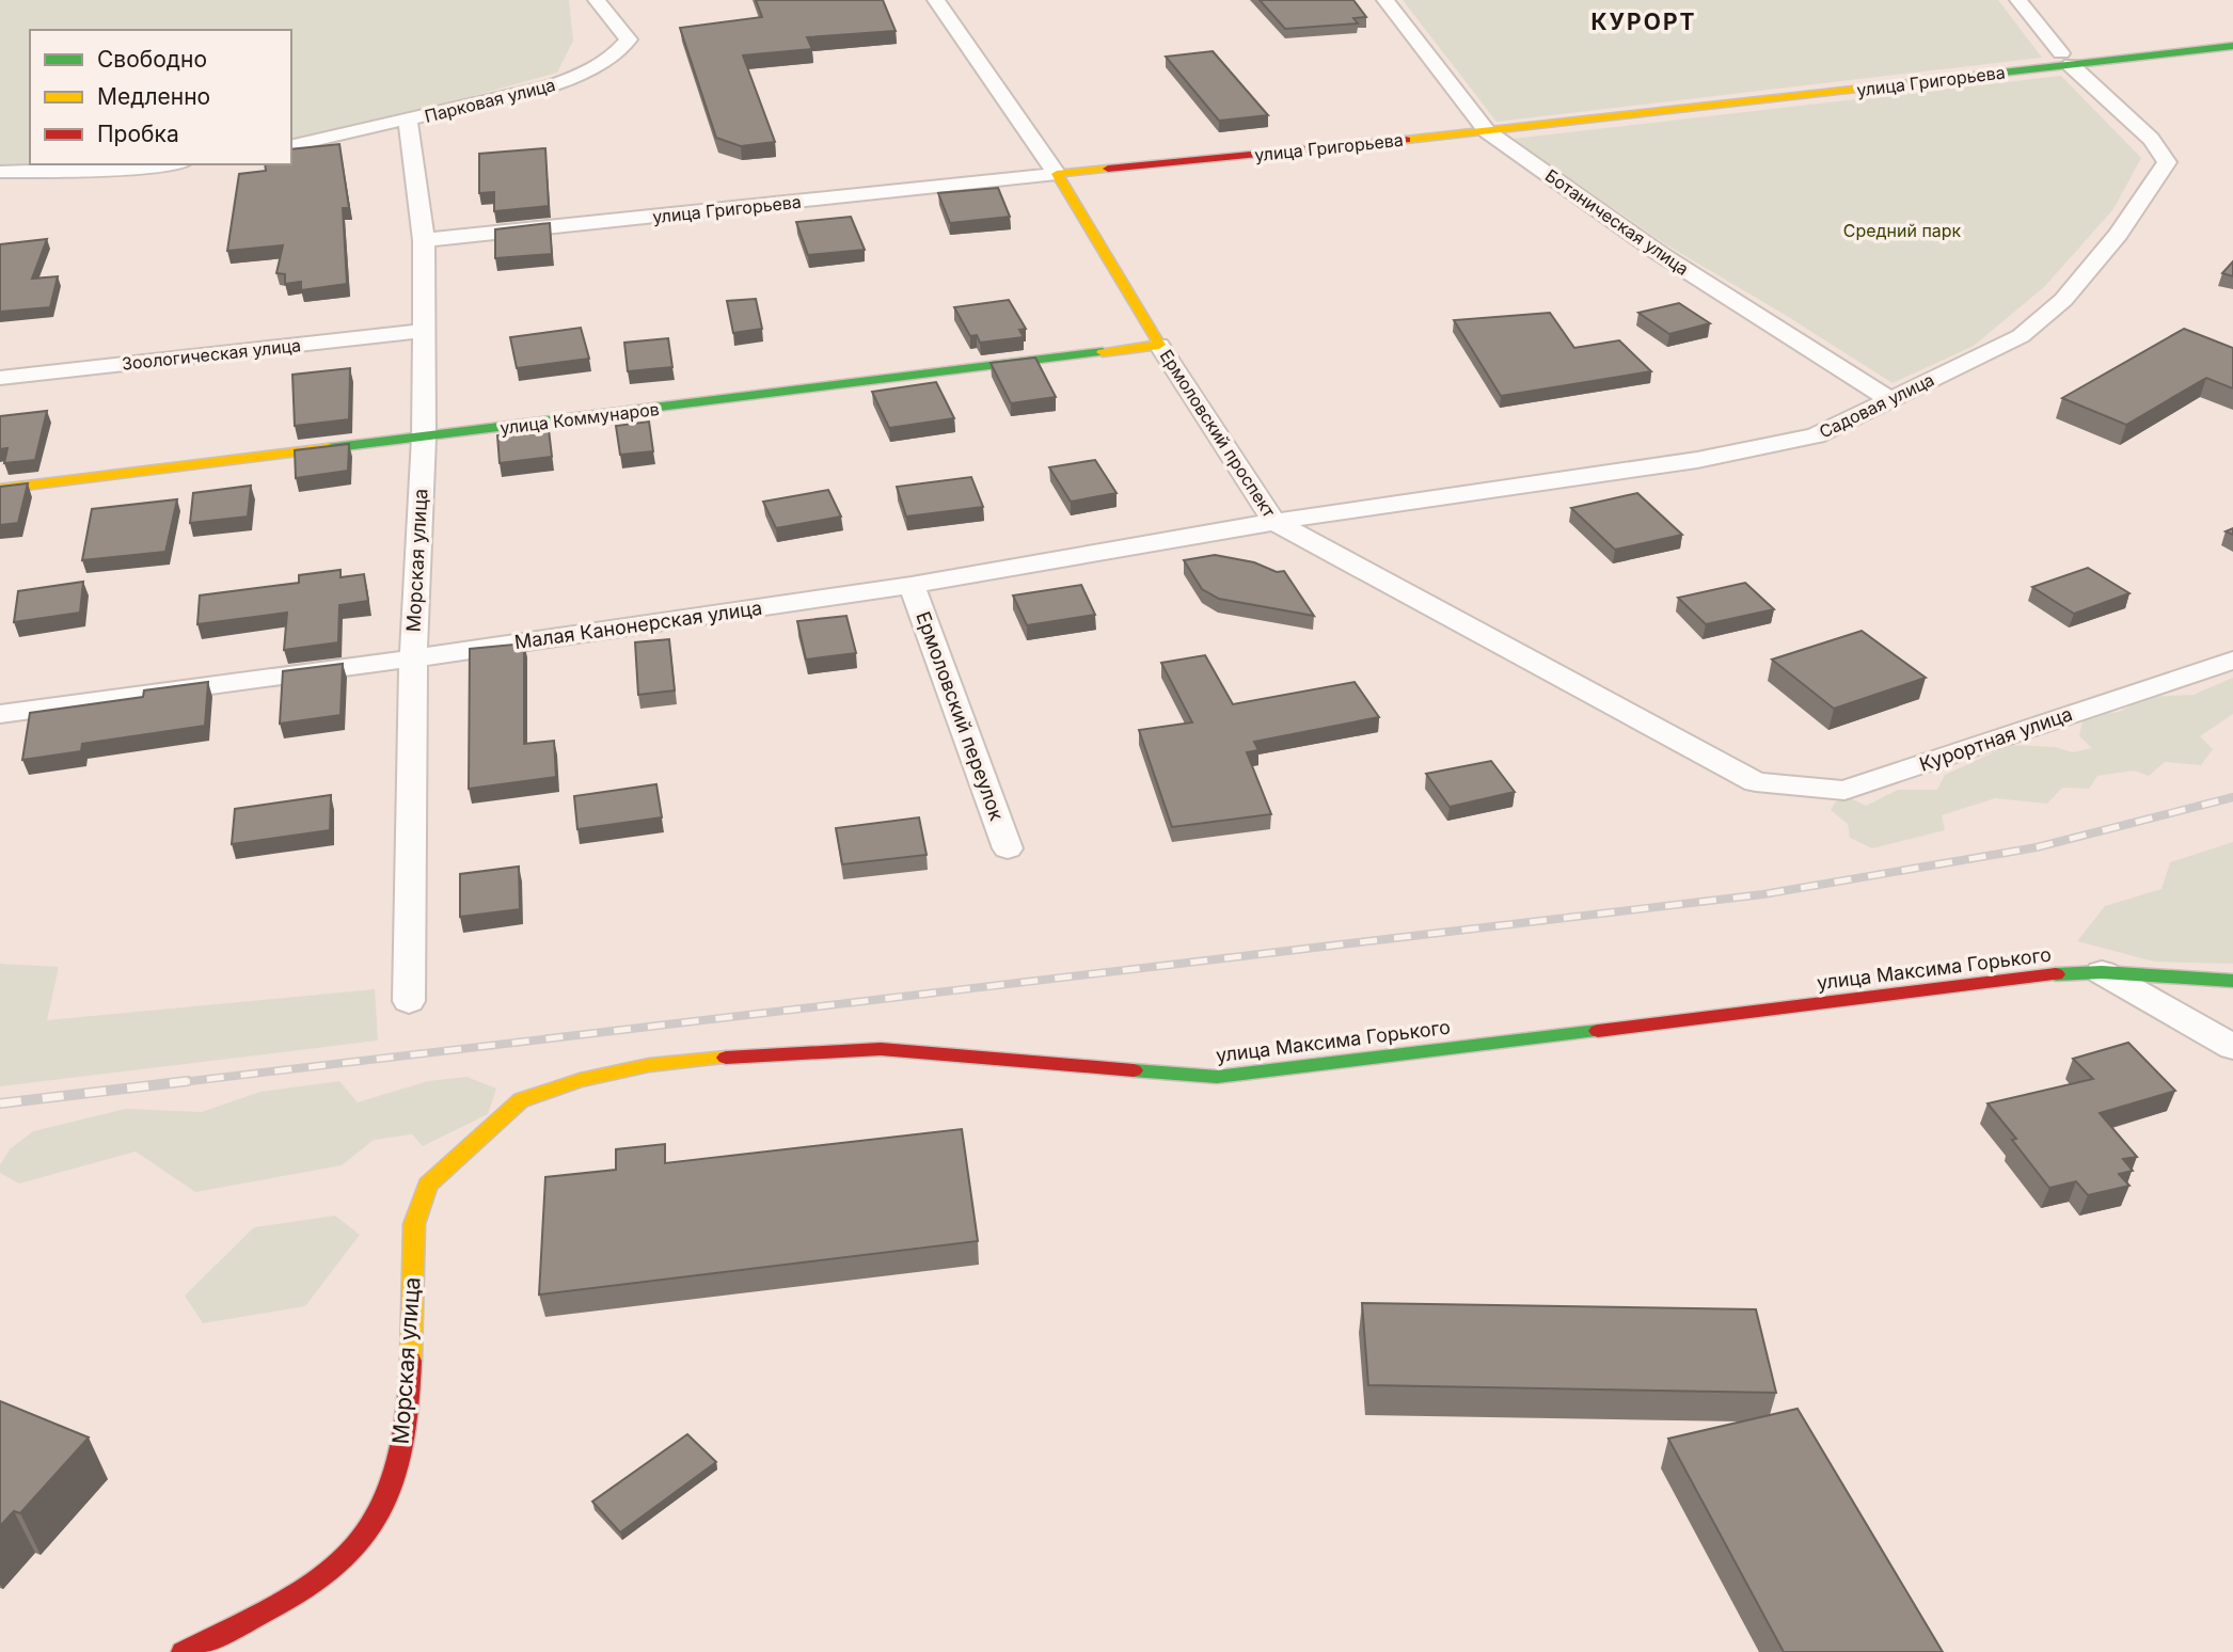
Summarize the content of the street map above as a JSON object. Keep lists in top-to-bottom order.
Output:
{
  "streets": {
    "street": [
      "улица Григорьева",
      "Парковая улица",
      "Ботаническая улица",
      "Зоологическая улица",
      "Садовая улица",
      "улица Коммунаров",
      "Ермоловский проспект",
      "Морская улица",
      "Малая Канонерская улица",
      "Ермоловский переулок",
      "Курортная улица",
      "улица Максима Горького"
    ]
  },
  "crossings": [
    ["улица Григорьева", "Ботаническая улица"],
    ["улица Григорьева", "Садовая улица"],
    ["улица Григорьева", "Ермоловский проспект"],
    ["улица Григорьева", "Морская улица"],
    ["Парковая улица", "Морская улица"],
    ["Ботаническая улица", "Садовая улица"],
    ["Зоологическая улица", "Морская улица"],
    ["Садовая улица", "Ермоловский проспект"],
    ["Садовая улица", "Малая Канонерская улица"],
    ["улица Коммунаров", "Ермоловский проспект"],
    ["улица Коммунаров", "Морская улица"],
    ["Ермоловский проспект", "Малая Канонерская улица"],
    ["Ермоловский проспект", "Курортная улица"],
    ["Морская улица", "Малая Канонерская улица"],
    ["Морская улица", "улица Максима Горького"],
    ["Малая Канонерская улица", "Ермоловский переулок"]
  ],
  "districts": ["КУРОРТ"],
  "parks": ["Средний парк"],
  "legend": ["Свободно", "Медленно", "Пробка"]
}
